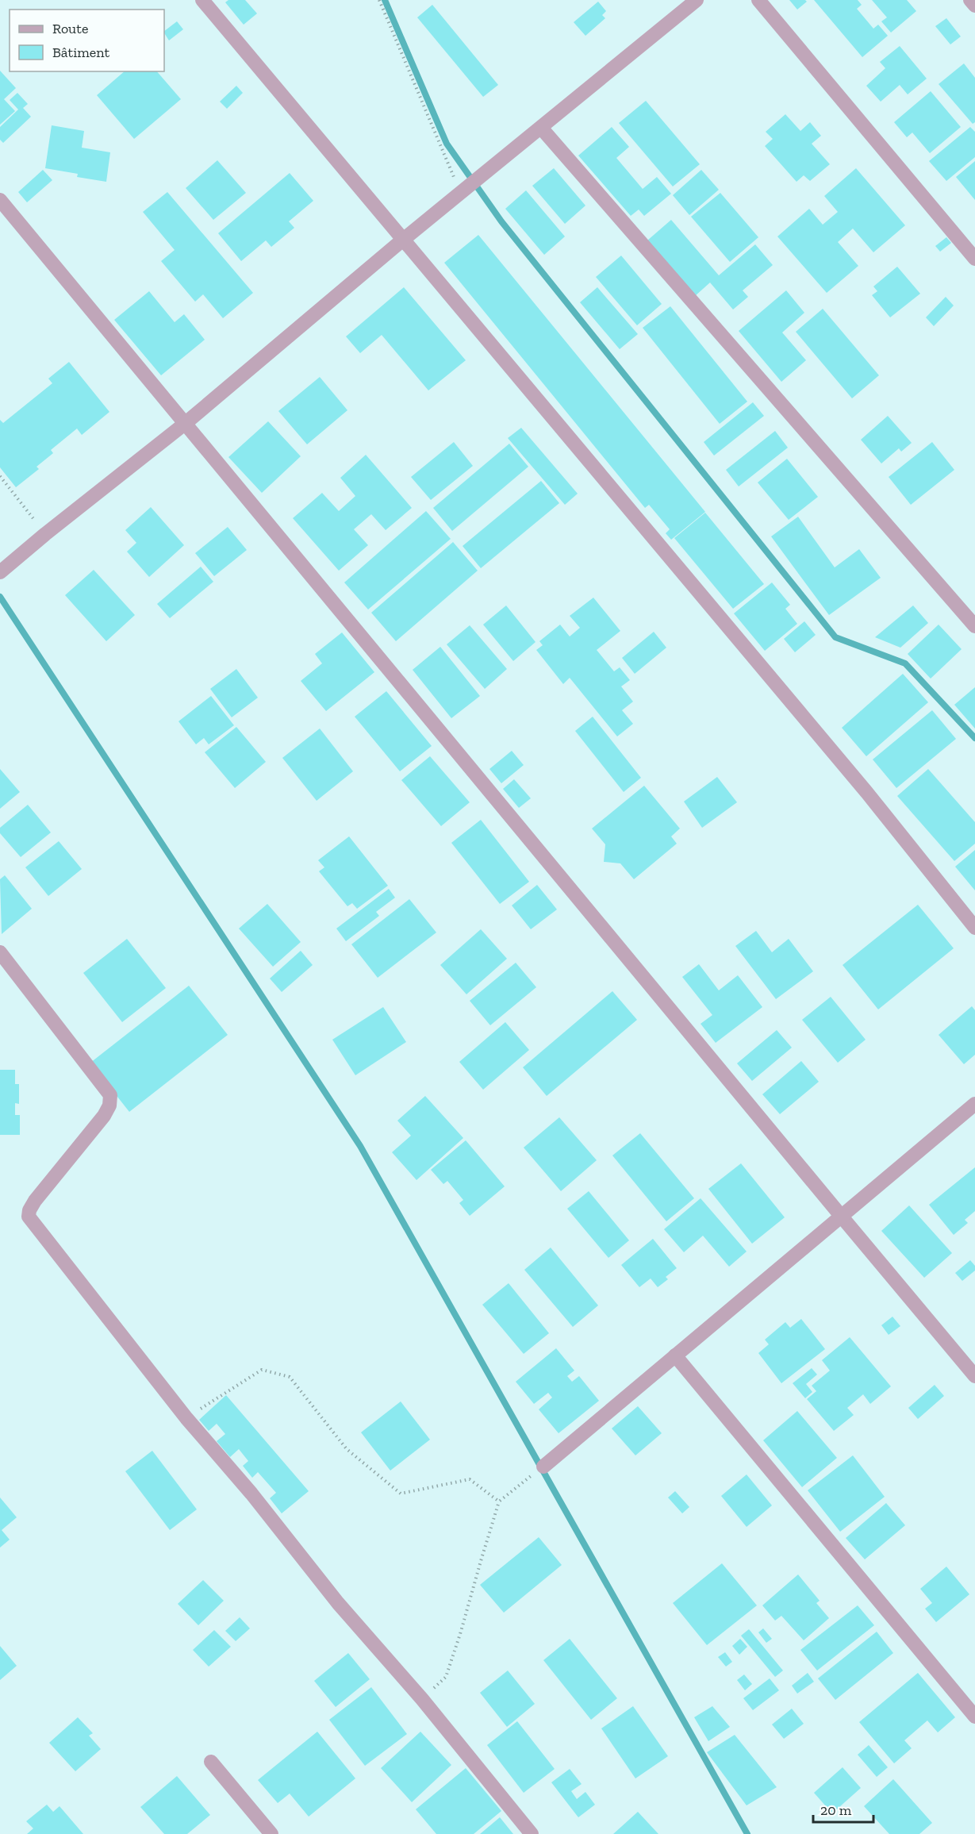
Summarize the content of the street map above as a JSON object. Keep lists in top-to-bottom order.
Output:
{
  "legend": ["Route", "Bâtiment"],
  "scale_bar": "20 m"
}
